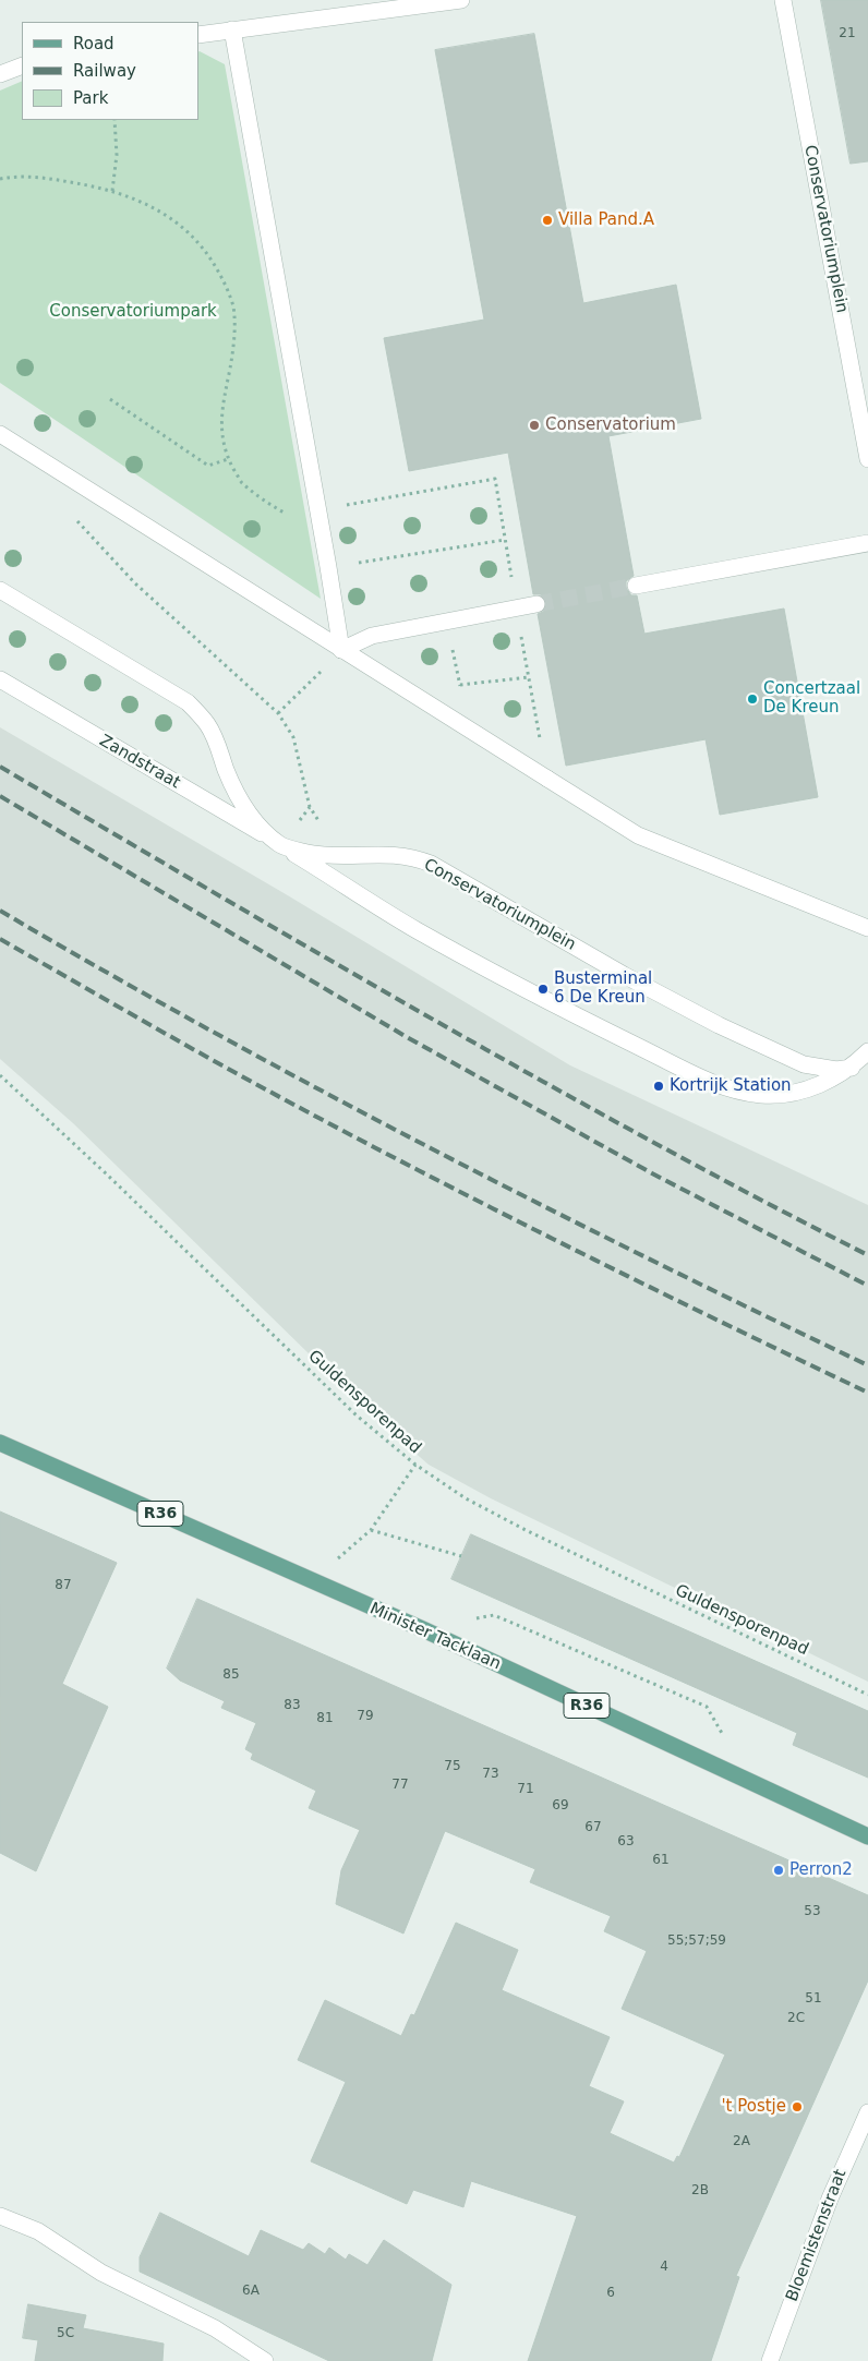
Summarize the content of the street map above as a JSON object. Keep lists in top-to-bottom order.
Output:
{
  "streets": {
    "main road": ["R36", "Minister Tacklaan"],
    "street": ["Conservatoriumplein", "Zandstraat", "Bloemistenstraat"],
    "path": ["Guldensporenpad"]
  },
  "crossings": [
    ["Conservatoriumplein", "Zandstraat"]
  ],
  "parks": ["Conservatoriumpark"],
  "places": [
    "Villa Pand.A",
    "Conservatorium",
    "Concertzaal De Kreun",
    "Busterminal 6 De Kreun",
    "Kortrijk Station",
    "Perron2",
    "'t Postje"
  ],
  "house_numbers": [
    "21",
    "87",
    "85",
    "83",
    "79",
    "81",
    "75",
    "73",
    "77",
    "71",
    "69",
    "67",
    "63",
    "61",
    "53",
    "55;57;59",
    "51",
    "2C",
    "2A",
    "2B",
    "4",
    "6A",
    "6",
    "5C"
  ],
  "legend": ["Road", "Railway", "Park"]
}
